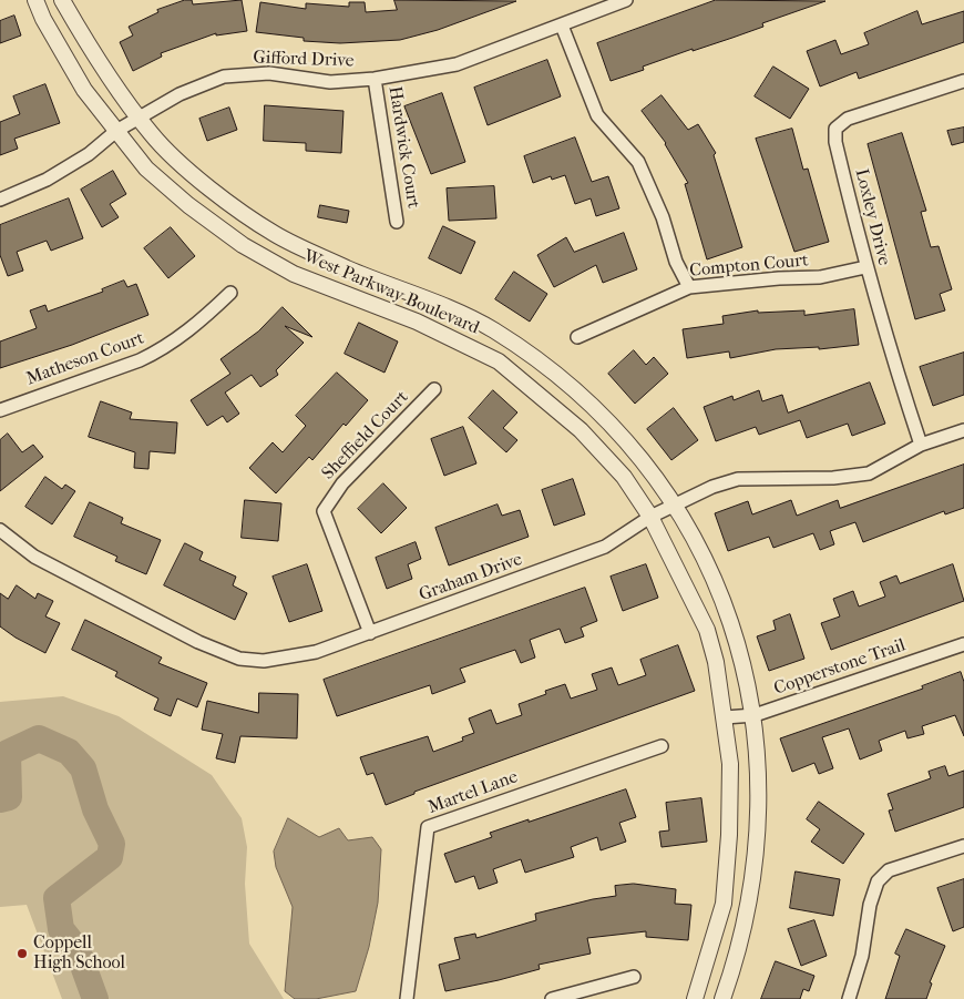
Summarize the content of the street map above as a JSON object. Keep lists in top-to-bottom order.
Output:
{
  "streets": {
    "street": [
      "Gifford Drive",
      "Hardwick Court",
      "Loxley Drive",
      "Compton Court",
      "West Parkway Boulevard",
      "Matheson Court",
      "Sheffield Court",
      "Graham Drive",
      "Copperstone Trail",
      "Martel Lane"
    ]
  },
  "crossings": [
    ["Gifford Drive", "Hardwick Court"],
    ["Gifford Drive", "West Parkway Boulevard"],
    ["Loxley Drive", "Compton Court"],
    ["Loxley Drive", "Graham Drive"],
    ["West Parkway Boulevard", "Graham Drive"],
    ["West Parkway Boulevard", "Copperstone Trail"],
    ["Sheffield Court", "Graham Drive"]
  ],
  "places": ["Coppell High School"]
}
